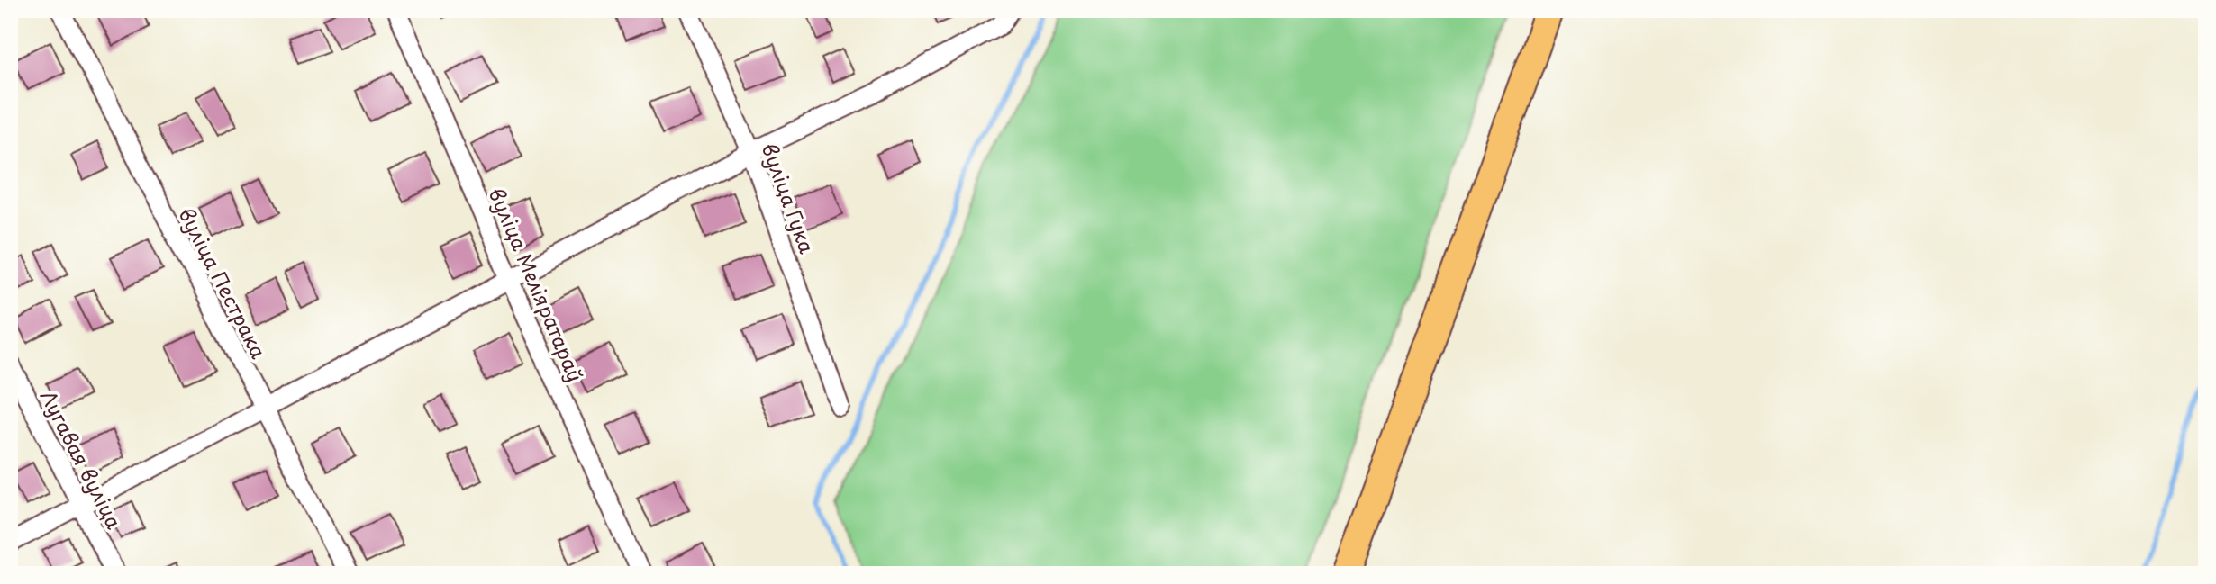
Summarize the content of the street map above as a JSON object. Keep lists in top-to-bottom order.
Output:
{
  "streets": {
    "street": [
      "вуліца Гука",
      "вуліца Пестрака",
      "вуліца Меліяратараў",
      "Лугавая вуліца"
    ]
  }
}
